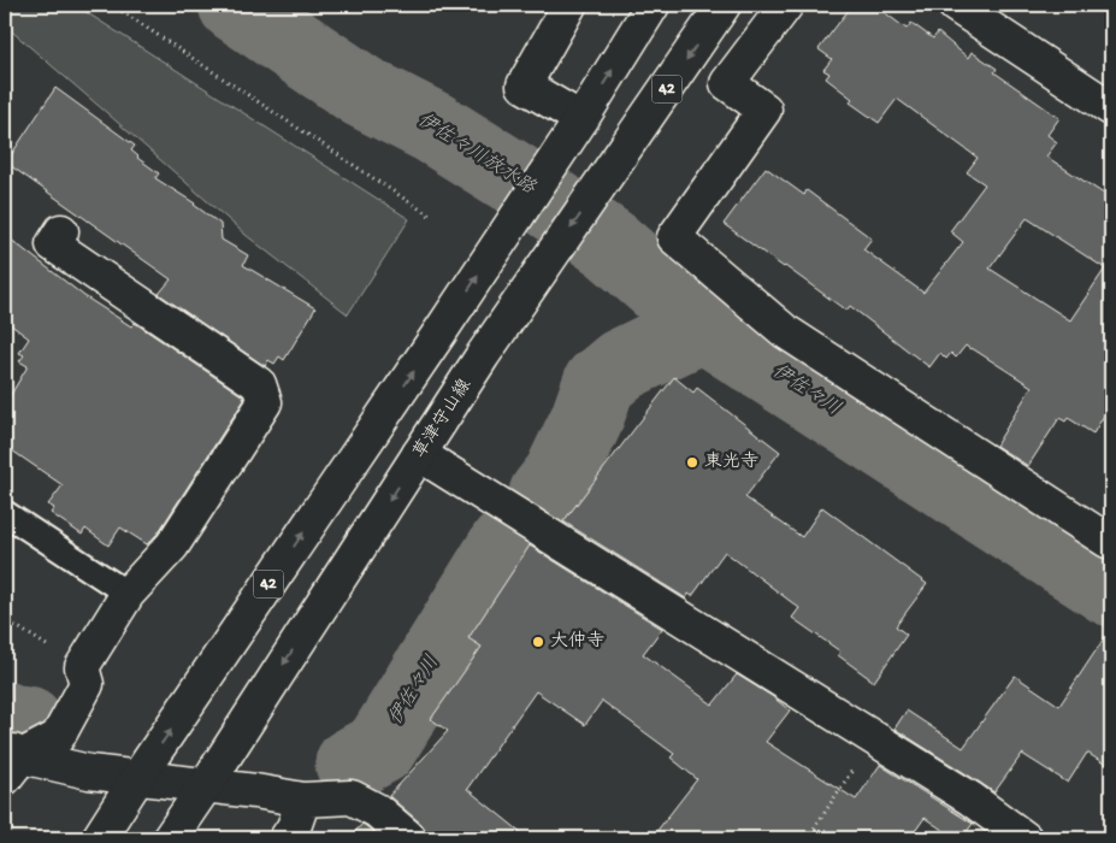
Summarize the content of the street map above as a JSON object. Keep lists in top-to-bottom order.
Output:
{
  "streets": {
    "street": ["42", "草津守山線"]
  },
  "water": ["伊佐々川放水路", "伊佐々川"],
  "places": ["東光寺", "大仲寺"]
}
